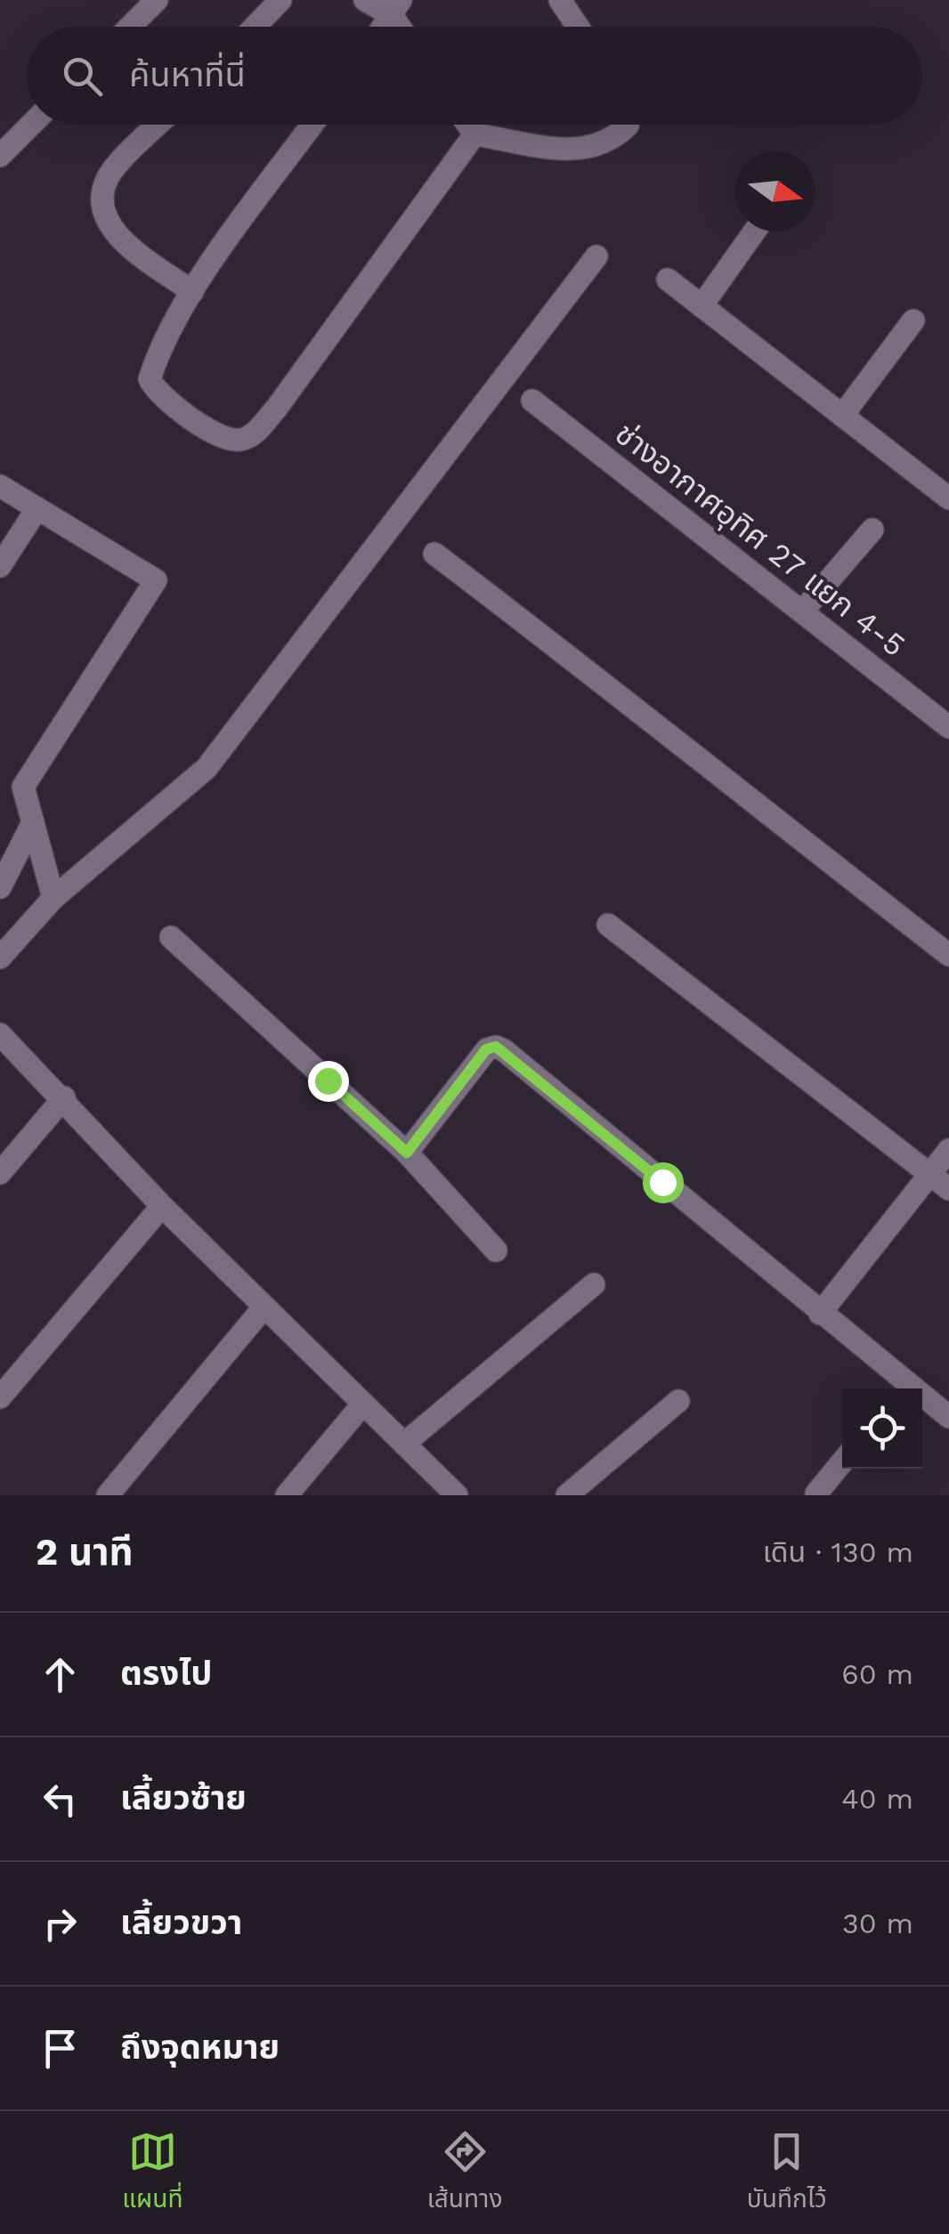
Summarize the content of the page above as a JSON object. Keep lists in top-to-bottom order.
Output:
{
  "streets": {
    "street": ["ช่างอากาศอุทิศ 27 แยก 4-5"]
  },
  "north": "right",
  "page": {
    "search": "ค้นหาที่นี่",
    "heading": ["2 นาที", "เดิน · 130 m"],
    "list": [
      ["ตรงไป", "60 m"],
      ["เลี้ยวซ้าย", "40 m"],
      ["เลี้ยวขวา", "30 m"],
      "ถึงจุดหมาย"
    ],
    "nav": ["แผนที่", "เส้นทาง", "บันทึกไว้"]
  }
}
